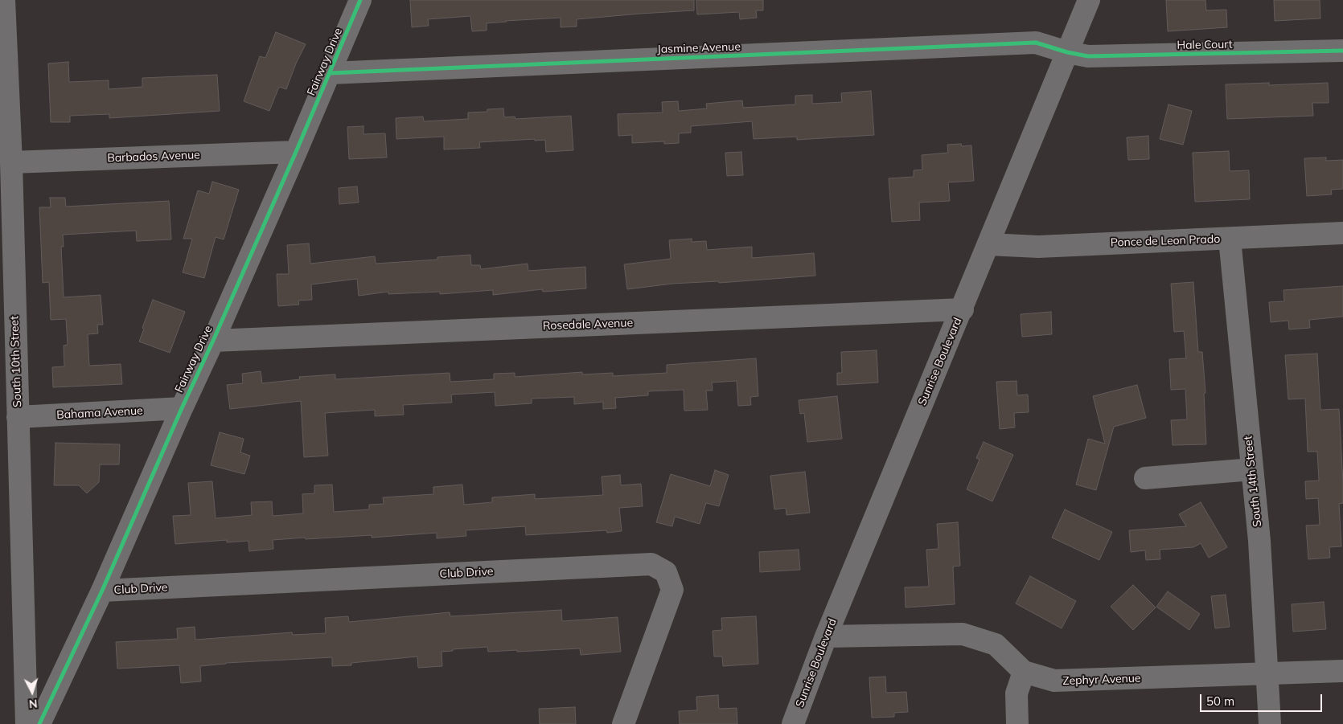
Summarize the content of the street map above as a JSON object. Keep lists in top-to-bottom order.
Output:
{
  "streets": {
    "street": [
      "Hale Court",
      "Jasmine Avenue",
      "Fairway Drive",
      "Barbados Avenue",
      "Ponce de Leon Prado",
      "Rosedale Avenue",
      "South 10th Street",
      "Sunrise Boulevard",
      "Bahama Avenue",
      "South 14th Street",
      "Club Drive",
      "Zephyr Avenue"
    ]
  },
  "crossings": [
    ["Hale Court", "Jasmine Avenue"],
    ["Hale Court", "Sunrise Boulevard"],
    ["Jasmine Avenue", "Fairway Drive"],
    ["Jasmine Avenue", "Sunrise Boulevard"],
    ["Fairway Drive", "Barbados Avenue"],
    ["Fairway Drive", "Rosedale Avenue"],
    ["Fairway Drive", "Bahama Avenue"],
    ["Fairway Drive", "Club Drive"],
    ["Barbados Avenue", "South 10th Street"],
    ["Ponce de Leon Prado", "Sunrise Boulevard"],
    ["Ponce de Leon Prado", "South 14th Street"],
    ["Rosedale Avenue", "Sunrise Boulevard"],
    ["South 10th Street", "Bahama Avenue"],
    ["Sunrise Boulevard", "Zephyr Avenue"],
    ["South 14th Street", "Zephyr Avenue"]
  ],
  "scale_bar": "50 m",
  "north": "bottom"
}
